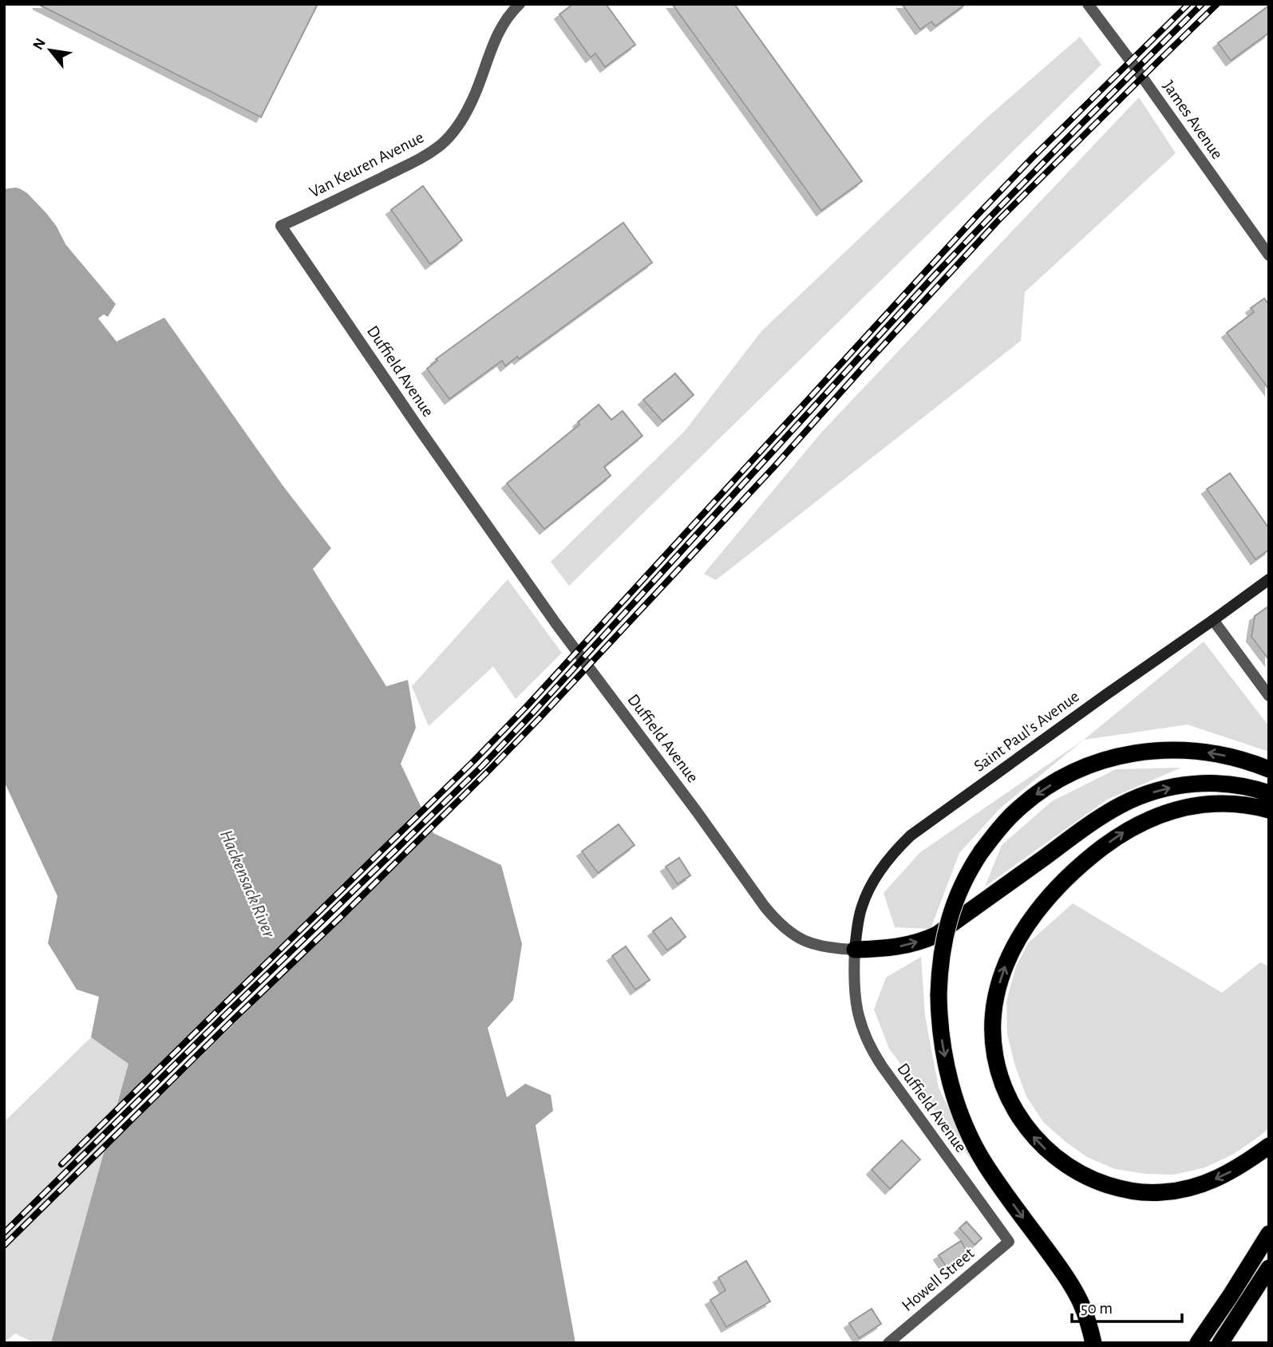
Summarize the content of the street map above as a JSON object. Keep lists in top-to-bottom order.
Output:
{
  "streets": {
    "street": [
      "James Avenue",
      "Van Keuren Avenue",
      "Duffield Avenue",
      "Saint Paul's Avenue",
      "Howell Street"
    ]
  },
  "crossings": [
    ["Van Keuren Avenue", "Duffield Avenue"],
    ["Duffield Avenue", "Saint Paul's Avenue"],
    ["Duffield Avenue", "Howell Street"]
  ],
  "water": ["Hackensack River"],
  "scale_bar": "50 m",
  "north": "top left"
}
